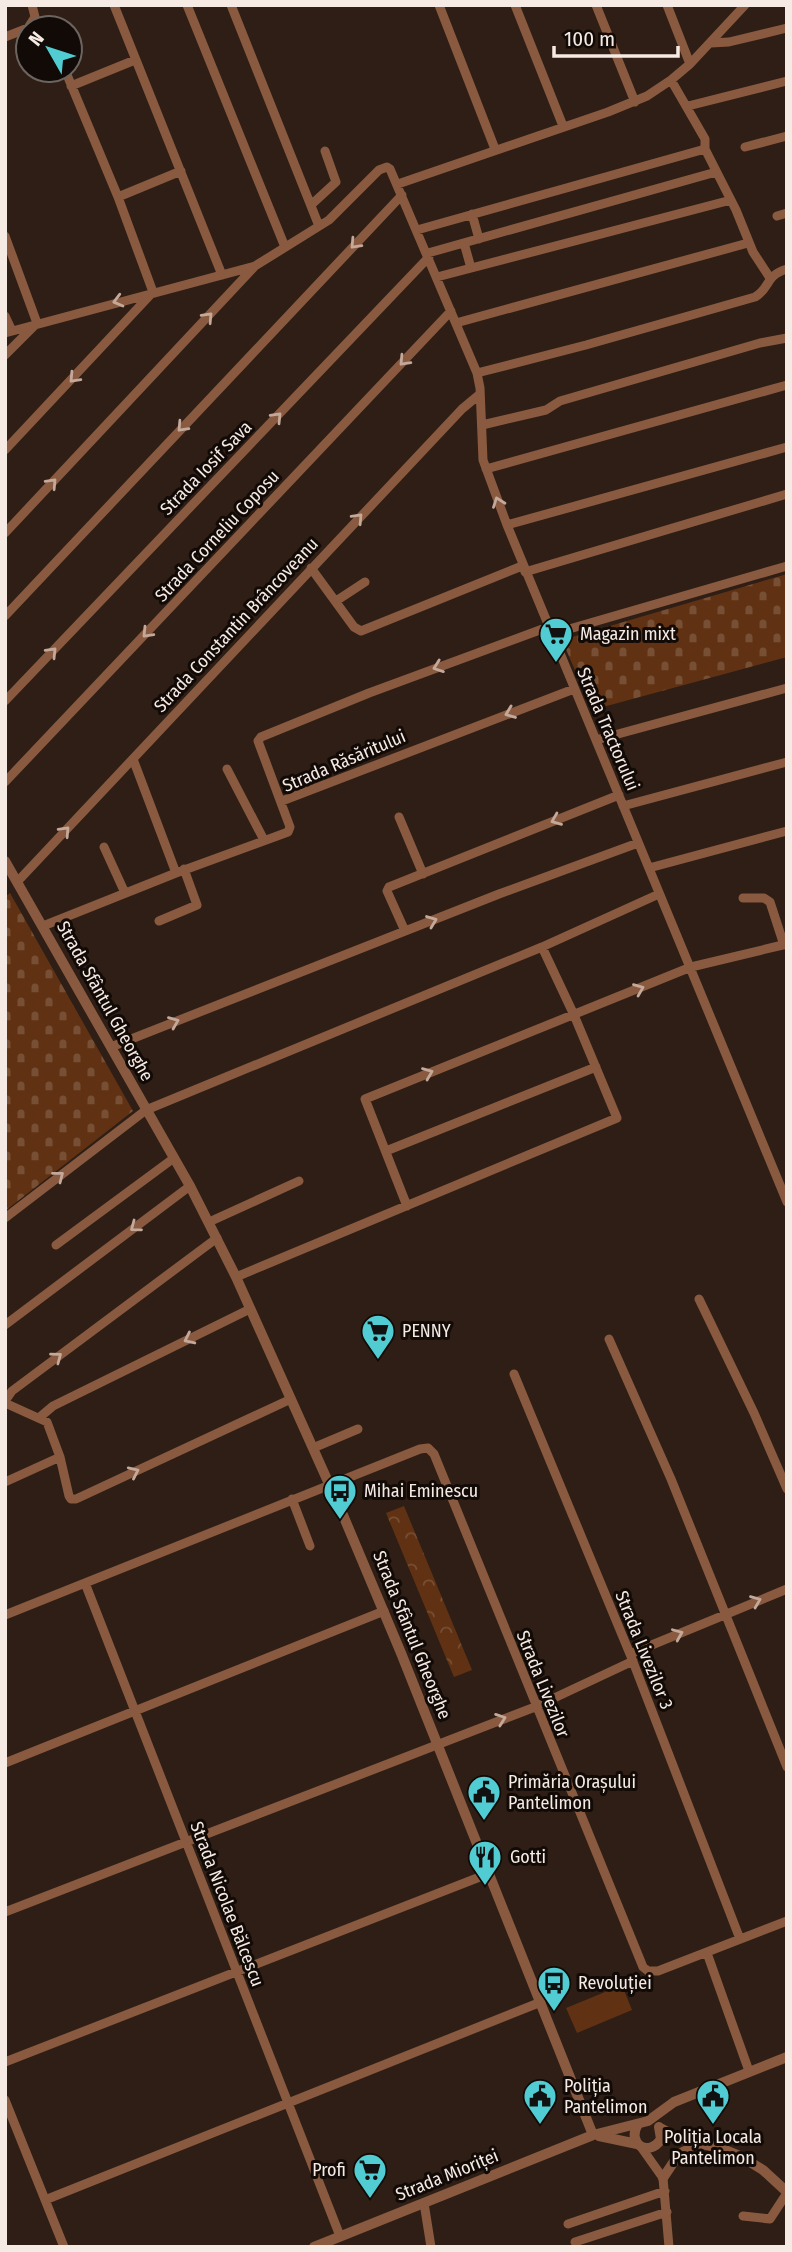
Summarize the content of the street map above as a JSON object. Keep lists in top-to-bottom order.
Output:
{
  "streets": {
    "street": [
      "Strada Iosif Sava",
      "Strada Corneliu Coposu",
      "Strada Constantin Brâncoveanu",
      "Strada Tractorului",
      "Strada Răsăritului",
      "Strada Sfântul Gheorghe",
      "Strada Livezilor 3",
      "Strada Livezilor",
      "Strada Nicolae Bălcescu",
      "Strada Mioriței"
    ]
  },
  "crossings": [
    ["Strada Iosif Sava", "Strada Tractorului"],
    ["Strada Corneliu Coposu", "Strada Tractorului"],
    ["Strada Constantin Brâncoveanu", "Strada Tractorului"],
    ["Strada Constantin Brâncoveanu", "Strada Sfântul Gheorghe"],
    ["Strada Tractorului", "Strada Răsăritului"],
    ["Strada Răsăritului", "Strada Sfântul Gheorghe"],
    ["Strada Sfântul Gheorghe", "Strada Livezilor"],
    ["Strada Sfântul Gheorghe", "Strada Mioriței"],
    ["Strada Livezilor 3", "Strada Livezilor"],
    ["Strada Nicolae Bălcescu", "Strada Mioriței"]
  ],
  "one_way": ["Strada Corneliu Coposu", "Strada Constantin Brâncoveanu", "Strada Răsăritului"],
  "places": {
    "supermarket": ["Magazin mixt", "PENNY", "Profi"],
    "bus stop": ["Mihai Eminescu", "Revoluției"],
    "public building": ["Primăria Orașului Pantelimon", "Poliția Pantelimon", "Poliția Locala Pantelimon"],
    "restaurant": ["Gotti"]
  },
  "scale_bar": "100 m",
  "north": "top left"
}
